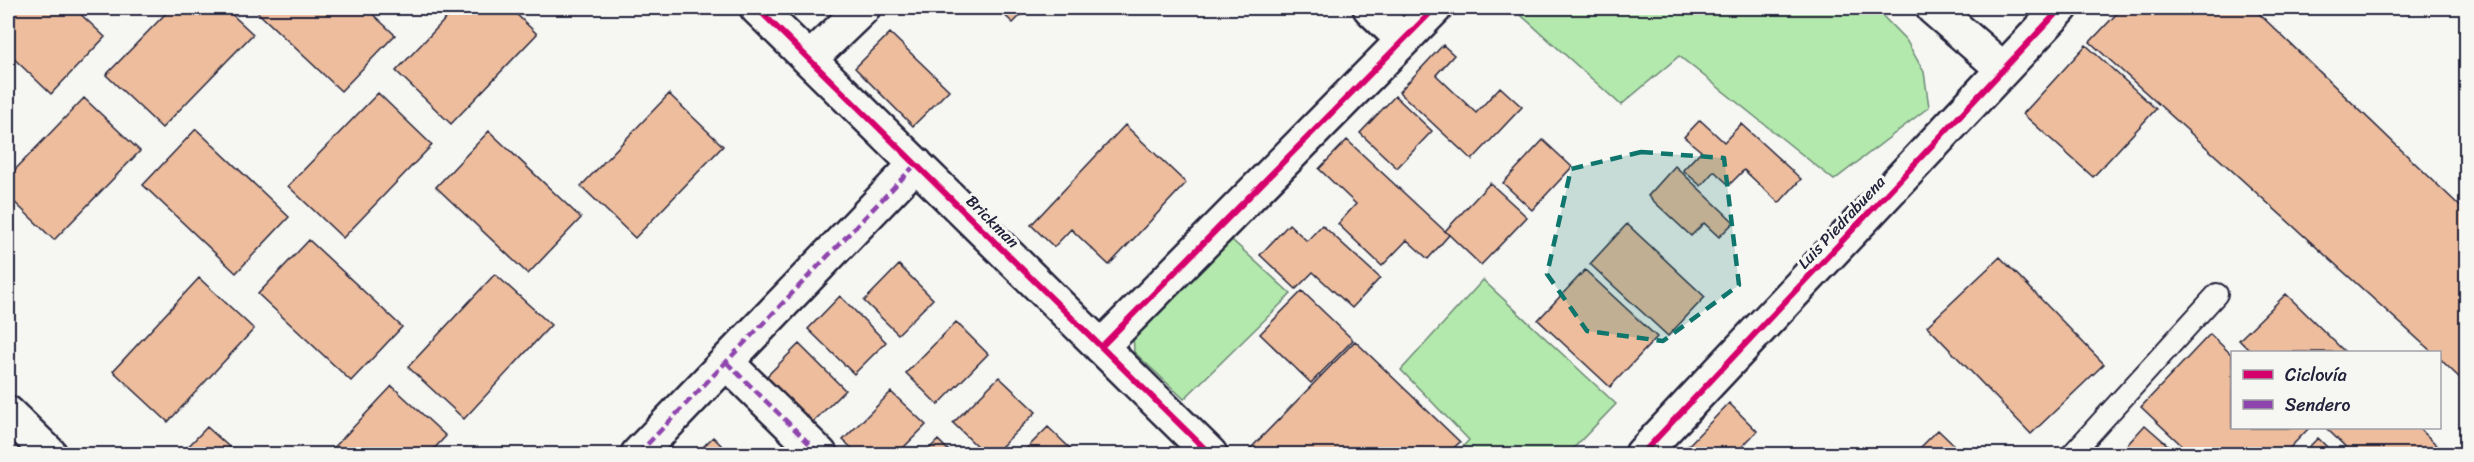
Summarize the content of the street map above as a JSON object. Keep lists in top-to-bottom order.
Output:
{
  "streets": {
    "street": ["Brickman", "Luis Piedrabuena"]
  },
  "legend": ["Ciclovía", "Sendero"]
}
